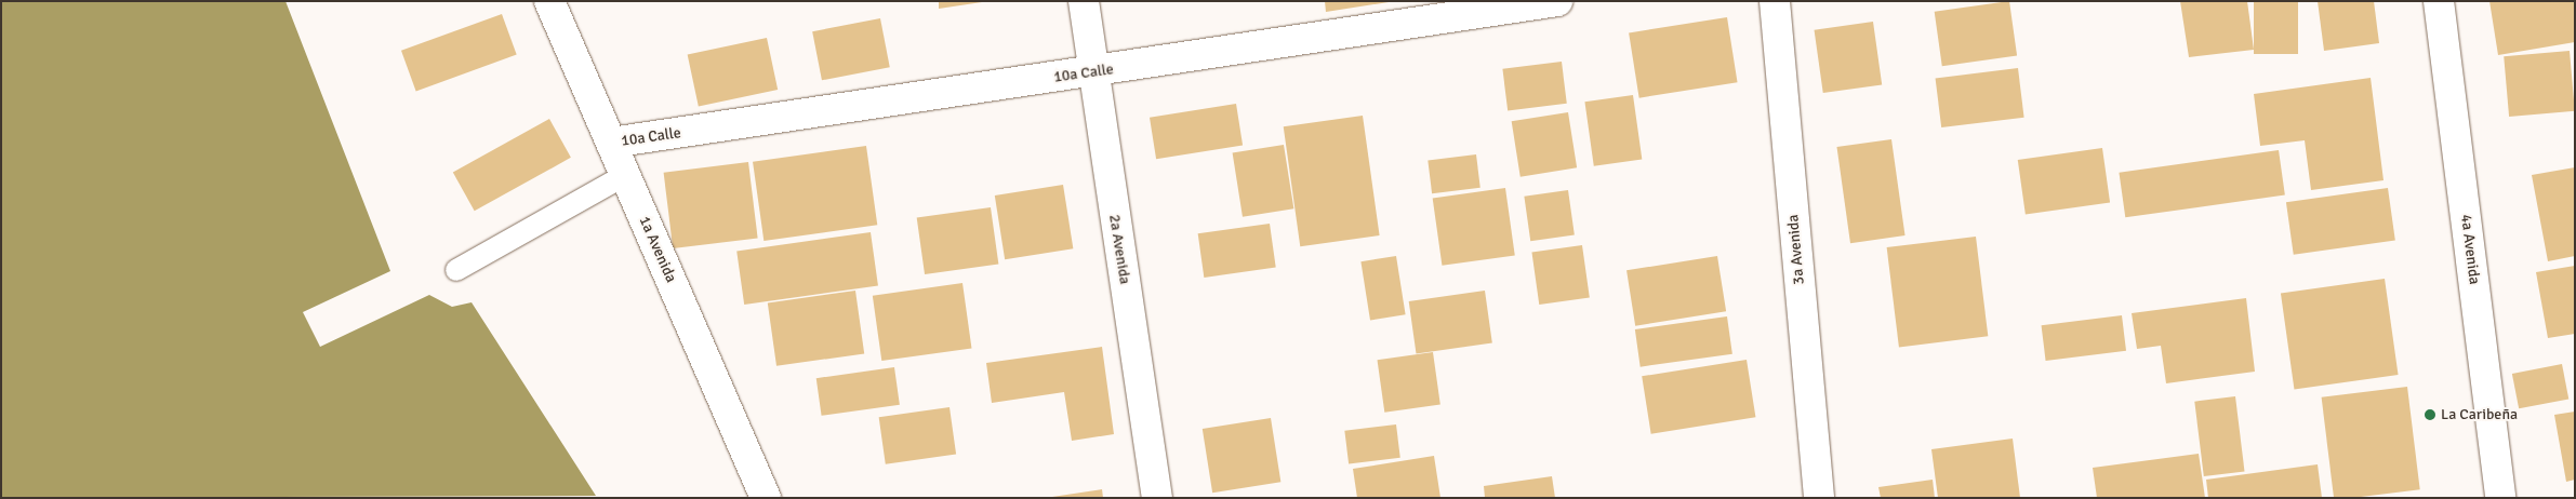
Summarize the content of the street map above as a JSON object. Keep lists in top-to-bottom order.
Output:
{
  "streets": {
    "street": [
      "10a Calle",
      "1a Avenida",
      "2a Avenida",
      "3a Avenida",
      "4a Avenida"
    ]
  },
  "crossings": [
    ["10a Calle", "1a Avenida"],
    ["10a Calle", "2a Avenida"]
  ],
  "places": ["La Caribeña"]
}
